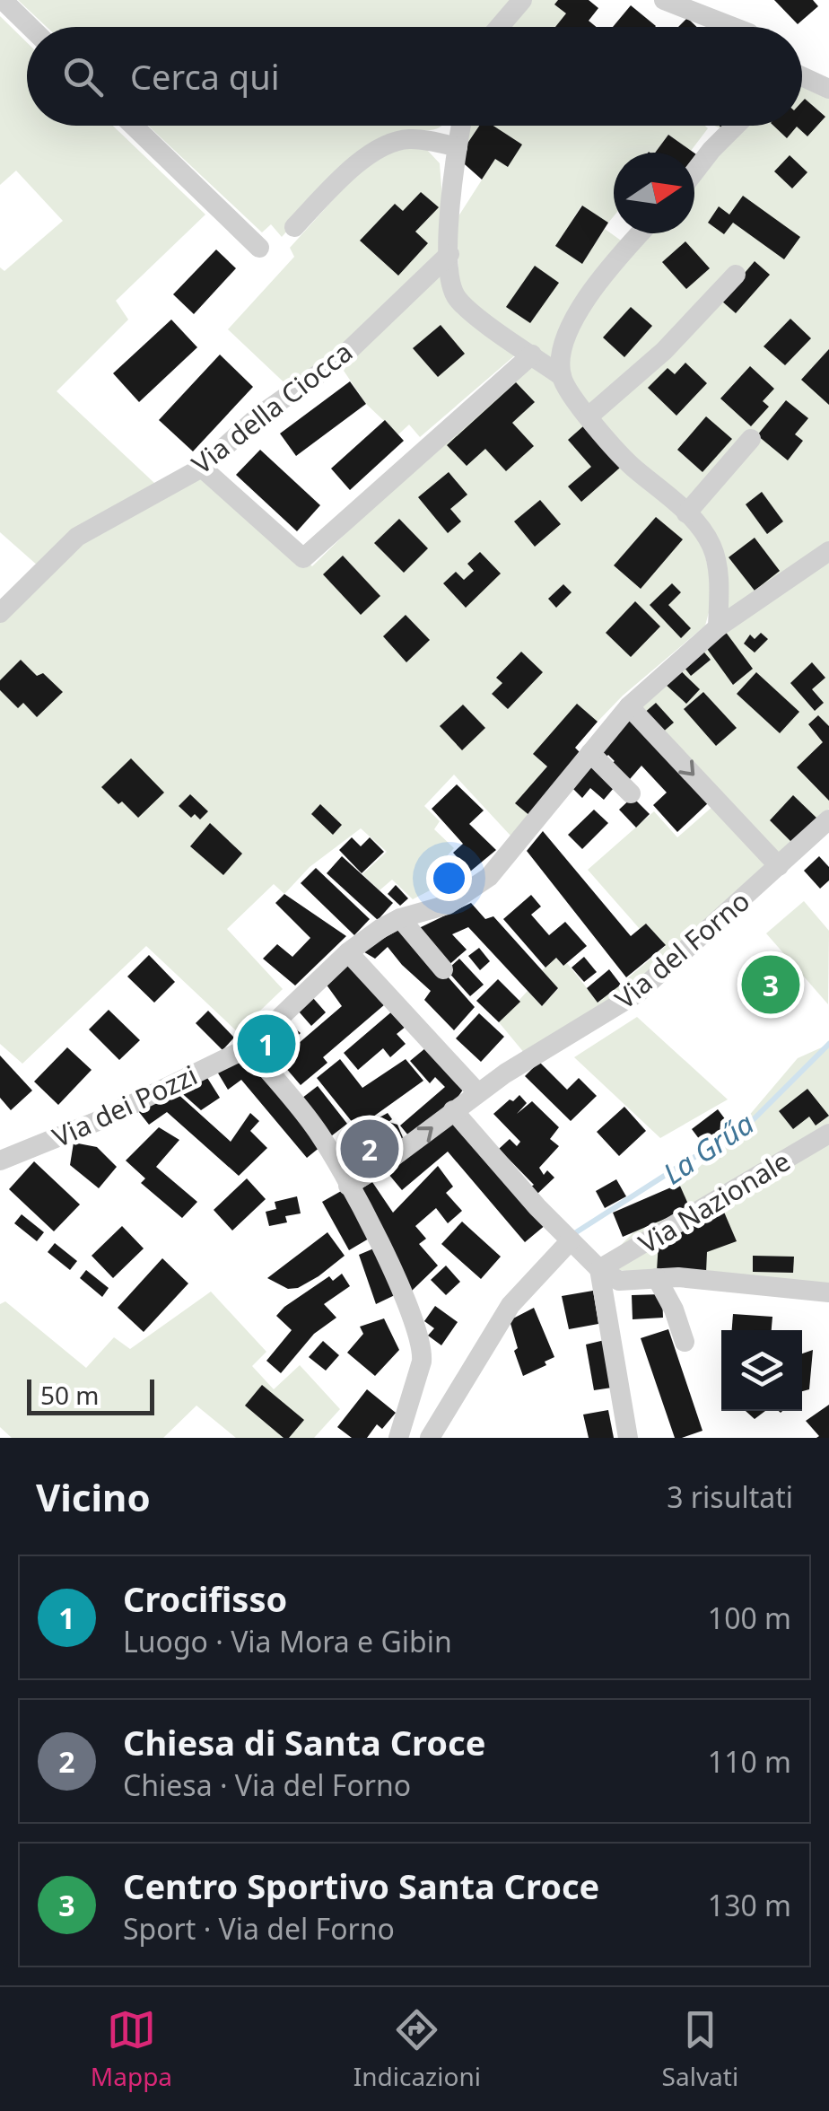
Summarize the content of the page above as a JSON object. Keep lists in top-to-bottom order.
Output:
{
  "streets": {
    "street": [
      "Via della Ciocca",
      "Via del Forno",
      "Via dei Pozzi",
      "Via Nazionale"
    ]
  },
  "water": ["La Grűa"],
  "scale_bar": "50 m",
  "north": "right",
  "page": {
    "search": "Cerca qui",
    "pins": ["3", "1", "2"],
    "scale": "50 m",
    "heading": ["Vicino", "3 risultati"],
    "list": [
      {
        "mark": "1",
        "name": "Crocifisso",
        "note": "Luogo · Via Mora e Gibin",
        "value": "100 m"
      },
      {
        "mark": "2",
        "name": "Chiesa di Santa Croce",
        "note": "Chiesa · Via del Forno",
        "value": "110 m"
      },
      {
        "mark": "3",
        "name": "Centro Sportivo Santa Croce",
        "note": "Sport · Via del Forno",
        "value": "130 m"
      }
    ],
    "nav": ["Mappa", "Indicazioni", "Salvati"]
  }
}
